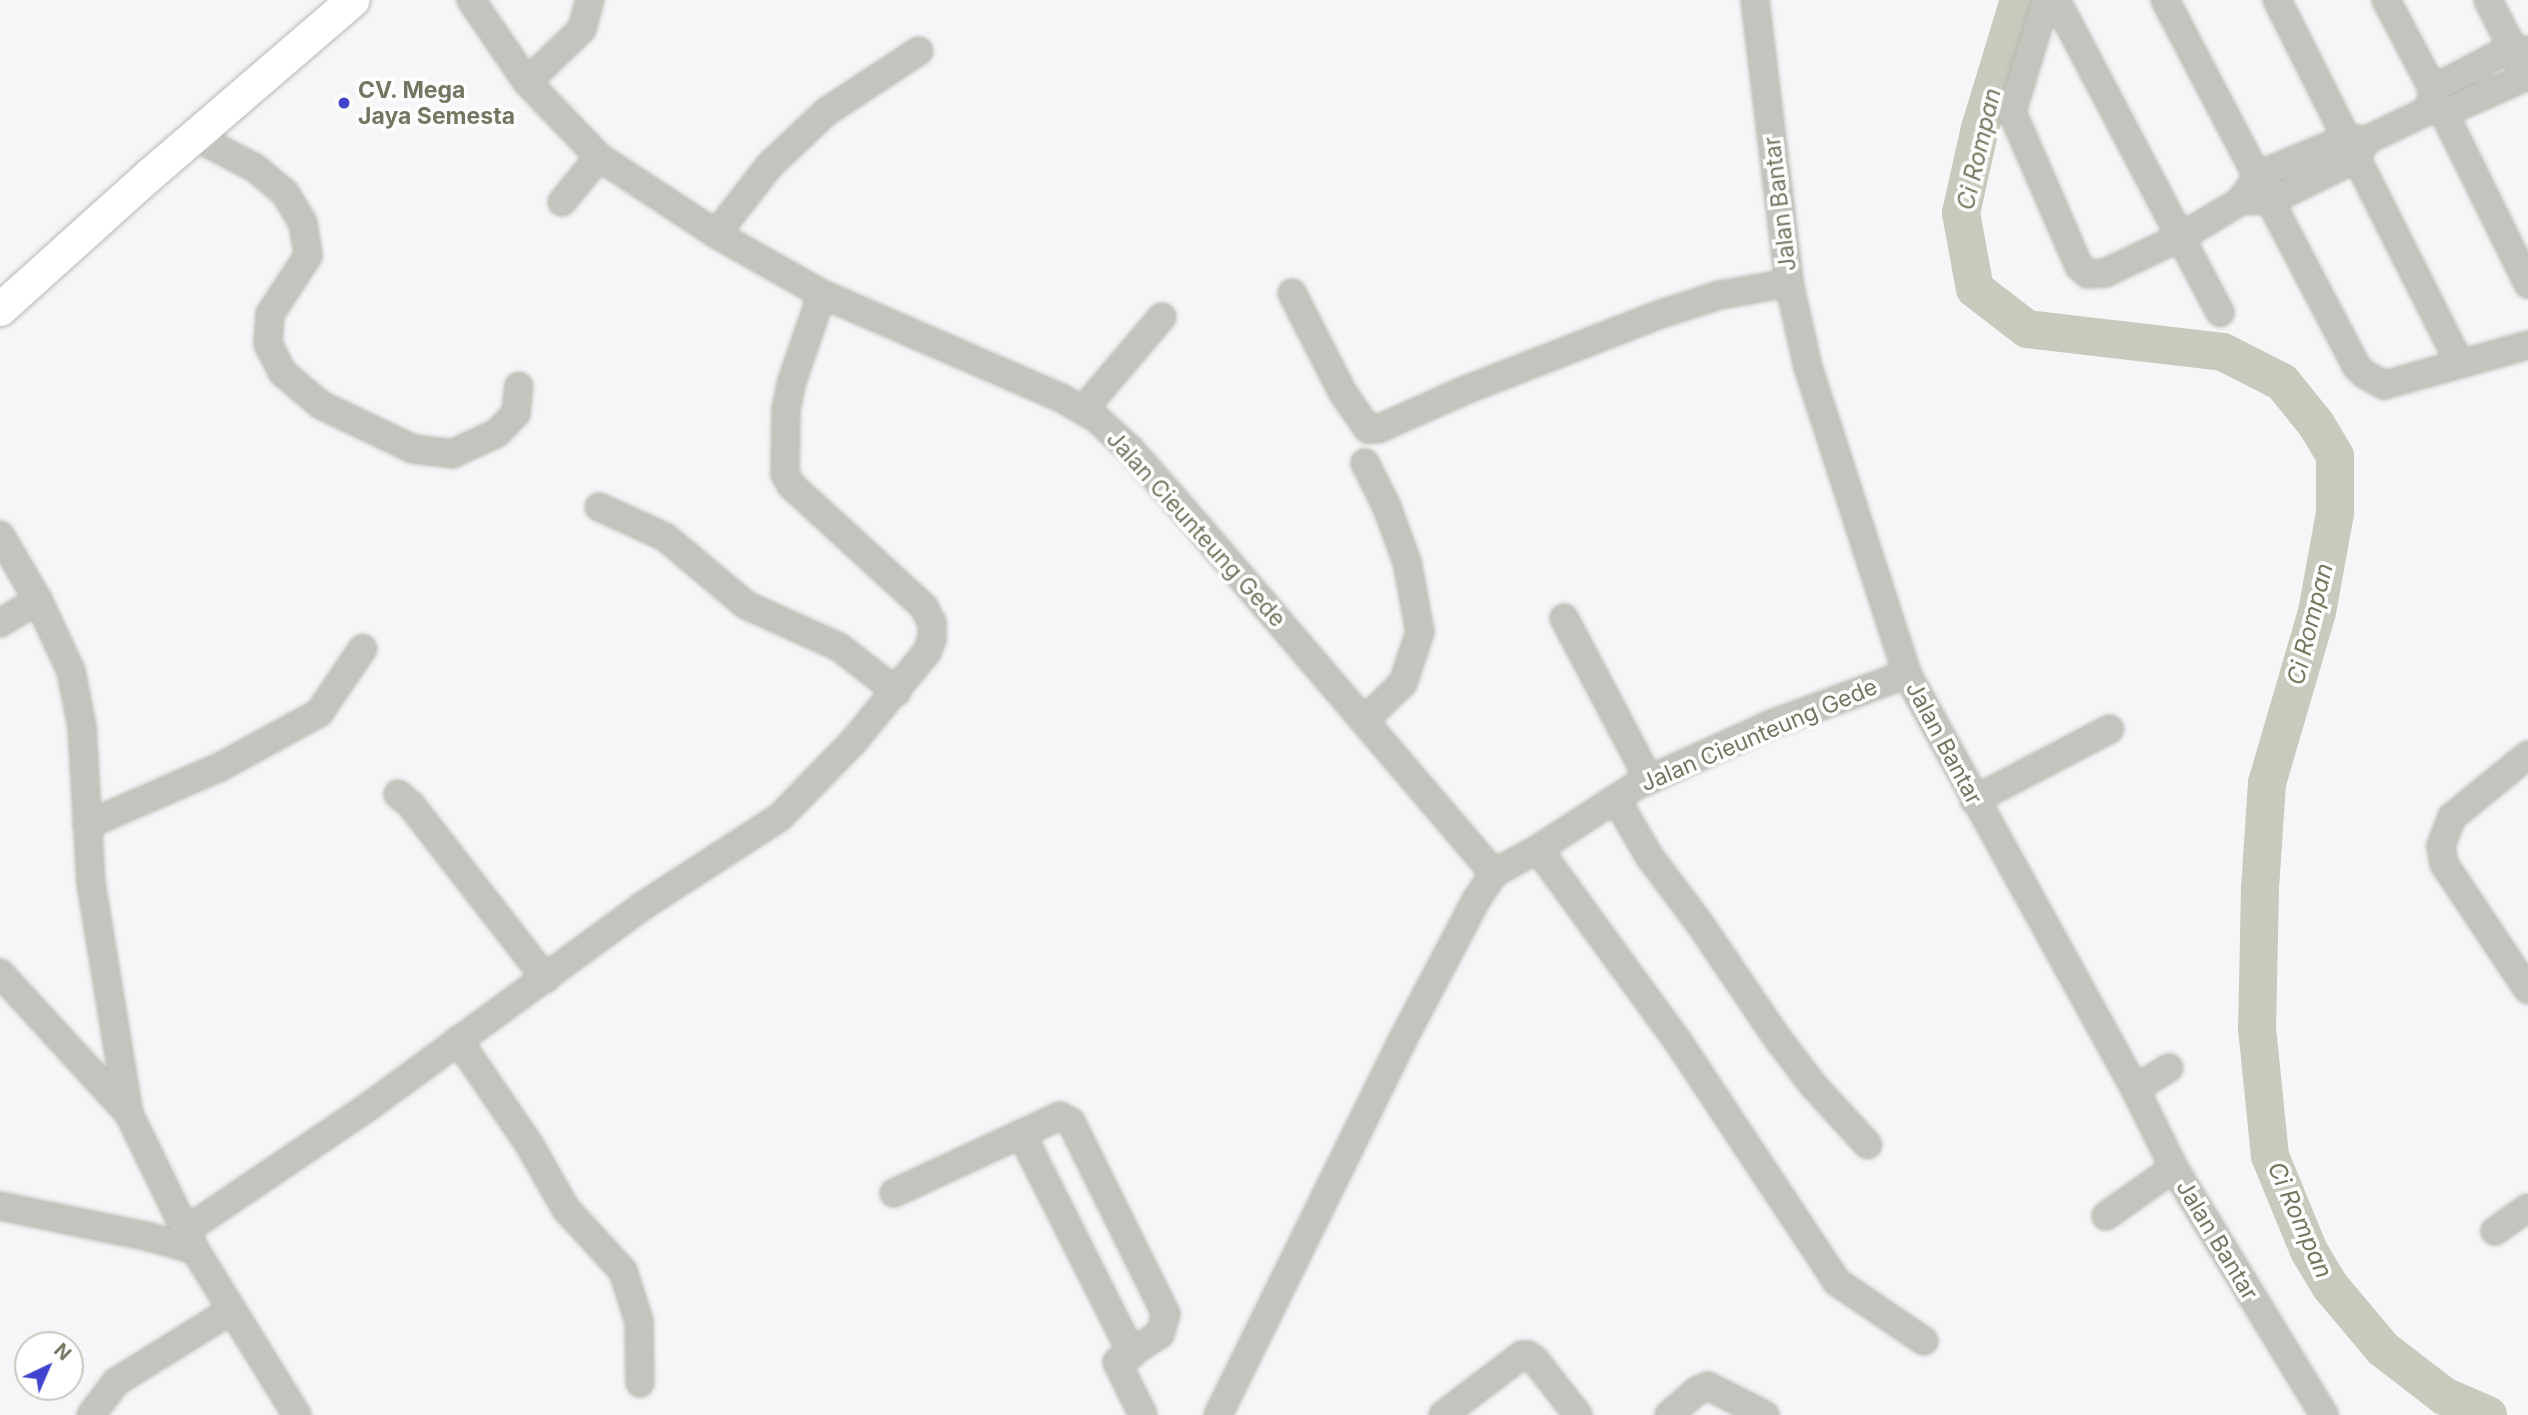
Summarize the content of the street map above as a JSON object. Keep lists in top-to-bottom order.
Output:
{
  "streets": {
    "street": ["Jalan Bantar", "Jalan Cieunteung Gede"]
  },
  "crossings": [
    ["Jalan Bantar", "Jalan Cieunteung Gede"]
  ],
  "water": ["Ci Rompan"],
  "places": ["CV. Mega Jaya Semesta"],
  "north": "top right"
}
